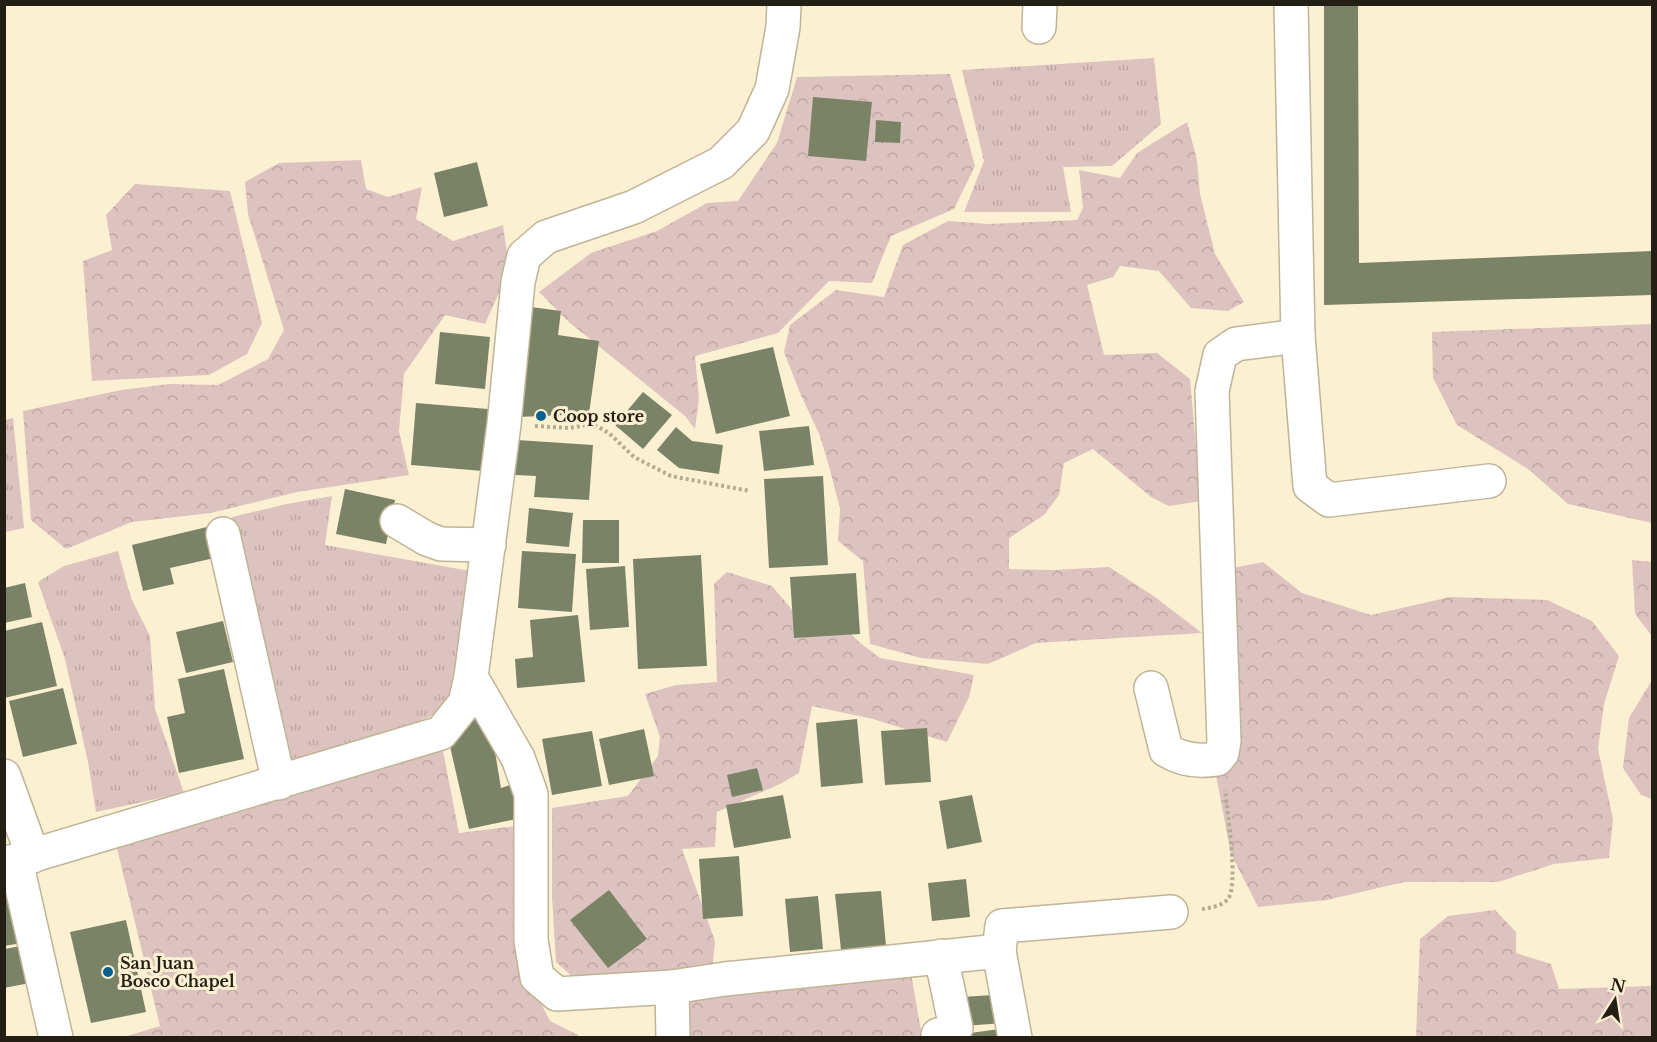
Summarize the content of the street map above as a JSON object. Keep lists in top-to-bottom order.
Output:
{
  "places": ["Coop store", "San Juan Bosco Chapel"],
  "north": "top"
}
